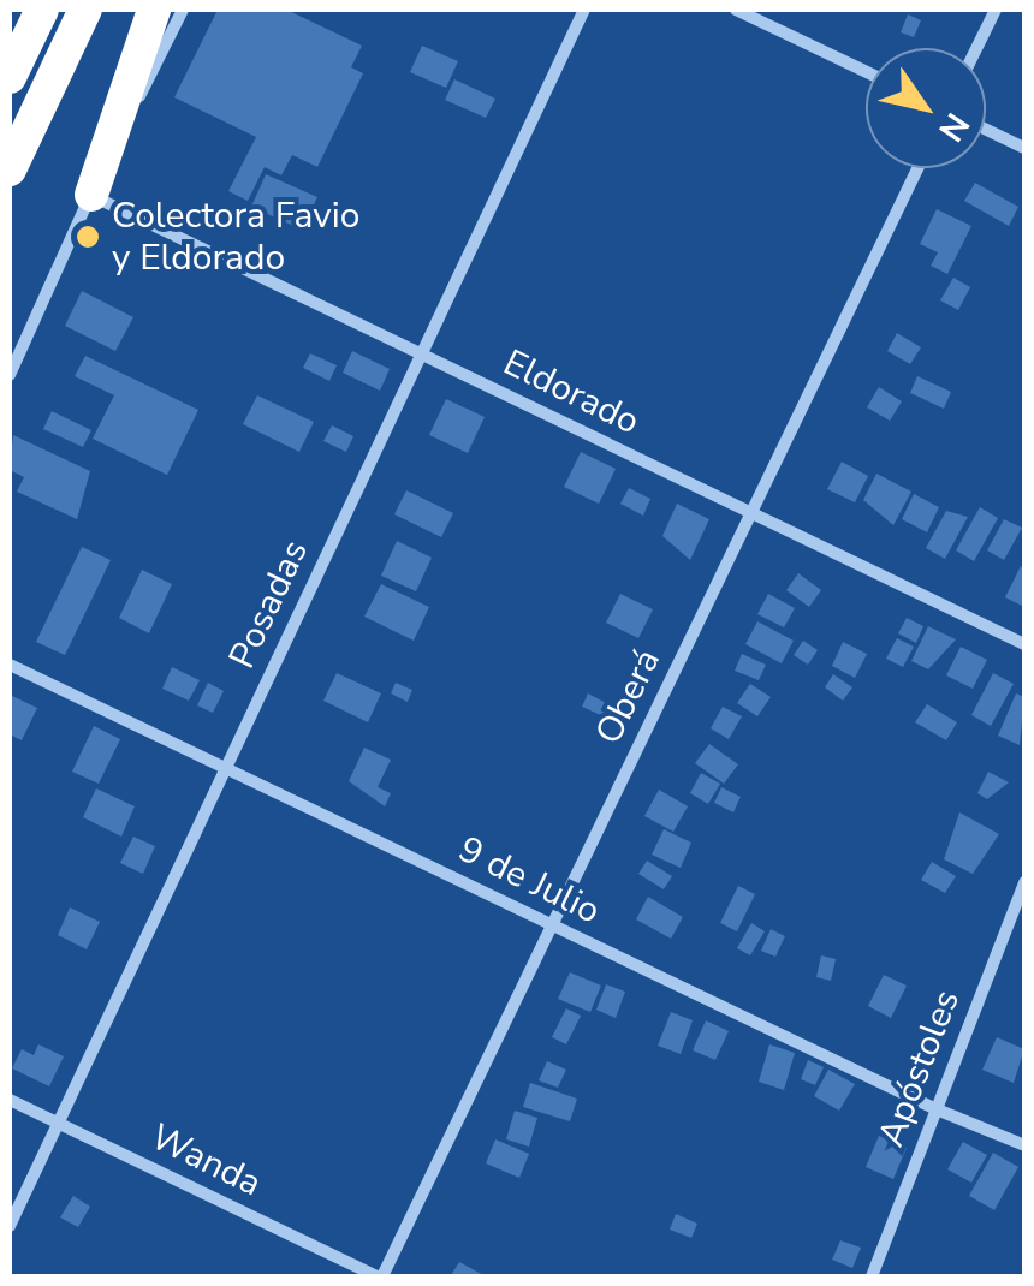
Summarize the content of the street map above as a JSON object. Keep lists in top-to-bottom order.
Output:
{
  "streets": {
    "street": [
      "Eldorado",
      "Posadas",
      "Oberá",
      "9 de Julio",
      "Apóstoles",
      "Wanda"
    ]
  },
  "crossings": [
    ["Eldorado", "Posadas"],
    ["Eldorado", "Oberá"],
    ["Posadas", "9 de Julio"],
    ["Posadas", "Wanda"],
    ["Oberá", "9 de Julio"],
    ["Oberá", "Wanda"],
    ["9 de Julio", "Apóstoles"]
  ],
  "places": ["Colectora Favio y Eldorado"],
  "north": "bottom right"
}
